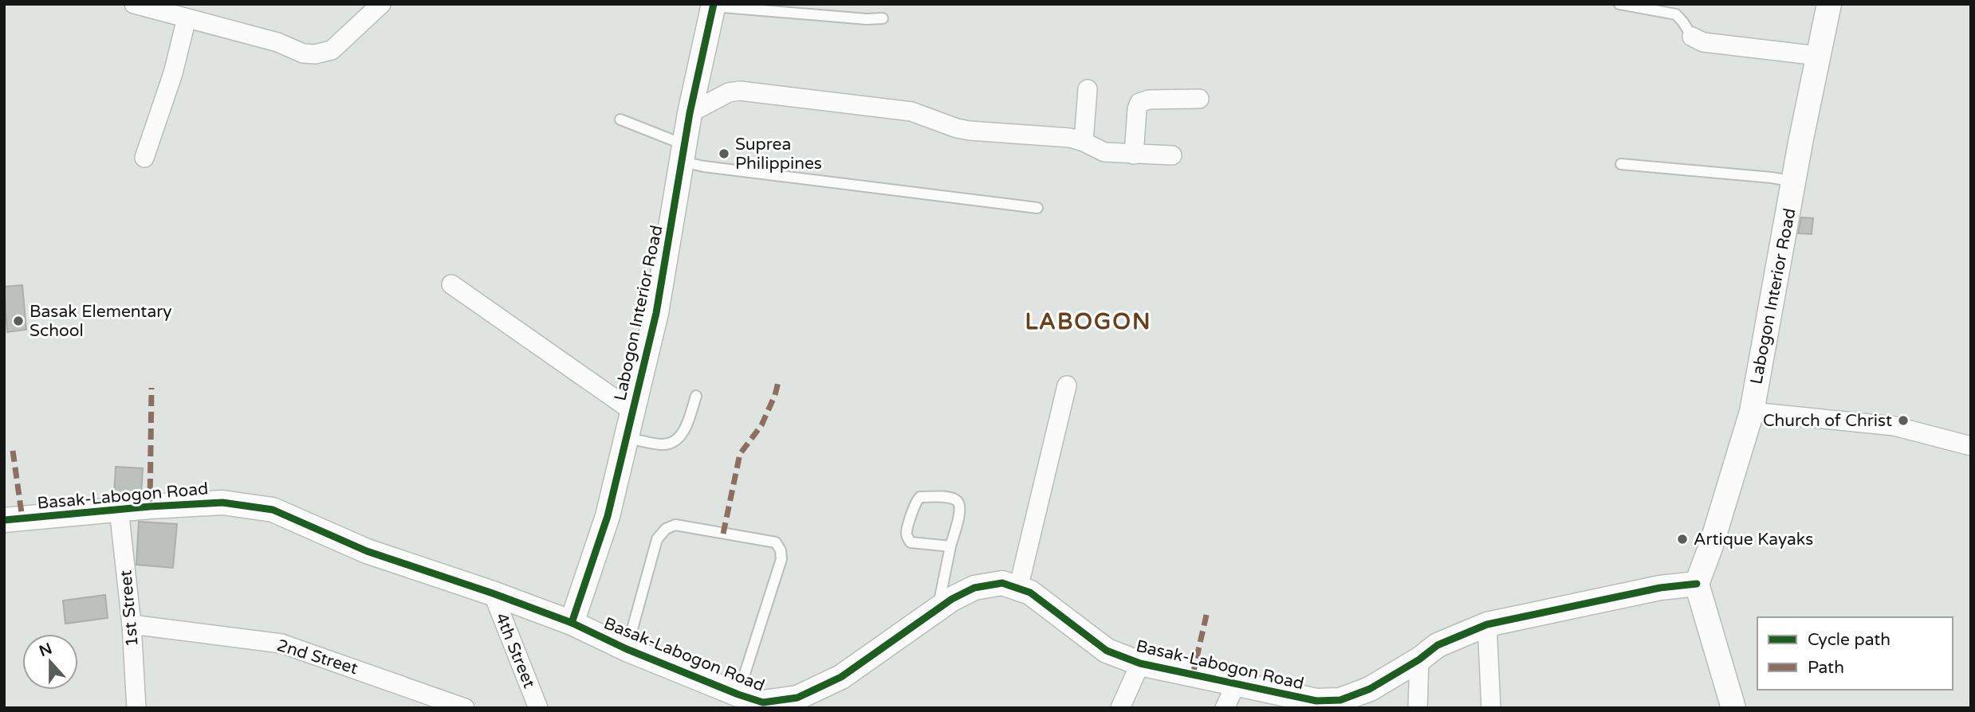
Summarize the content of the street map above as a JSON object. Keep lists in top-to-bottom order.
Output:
{
  "streets": {
    "street": [
      "Labogon Interior Road",
      "Basak-Labogon Road",
      "1st Street",
      "4th Street",
      "2nd Street"
    ]
  },
  "crossings": [
    ["Labogon Interior Road", "Basak-Labogon Road"],
    ["Basak-Labogon Road", "1st Street"],
    ["Basak-Labogon Road", "4th Street"],
    ["1st Street", "2nd Street"]
  ],
  "districts": ["LABOGON"],
  "places": [
    "Suprea Philippines",
    "Basak Elementary School",
    "Church of Christ",
    "Artique Kayaks"
  ],
  "legend": ["Cycle path", "Path"],
  "north": "top"
}
